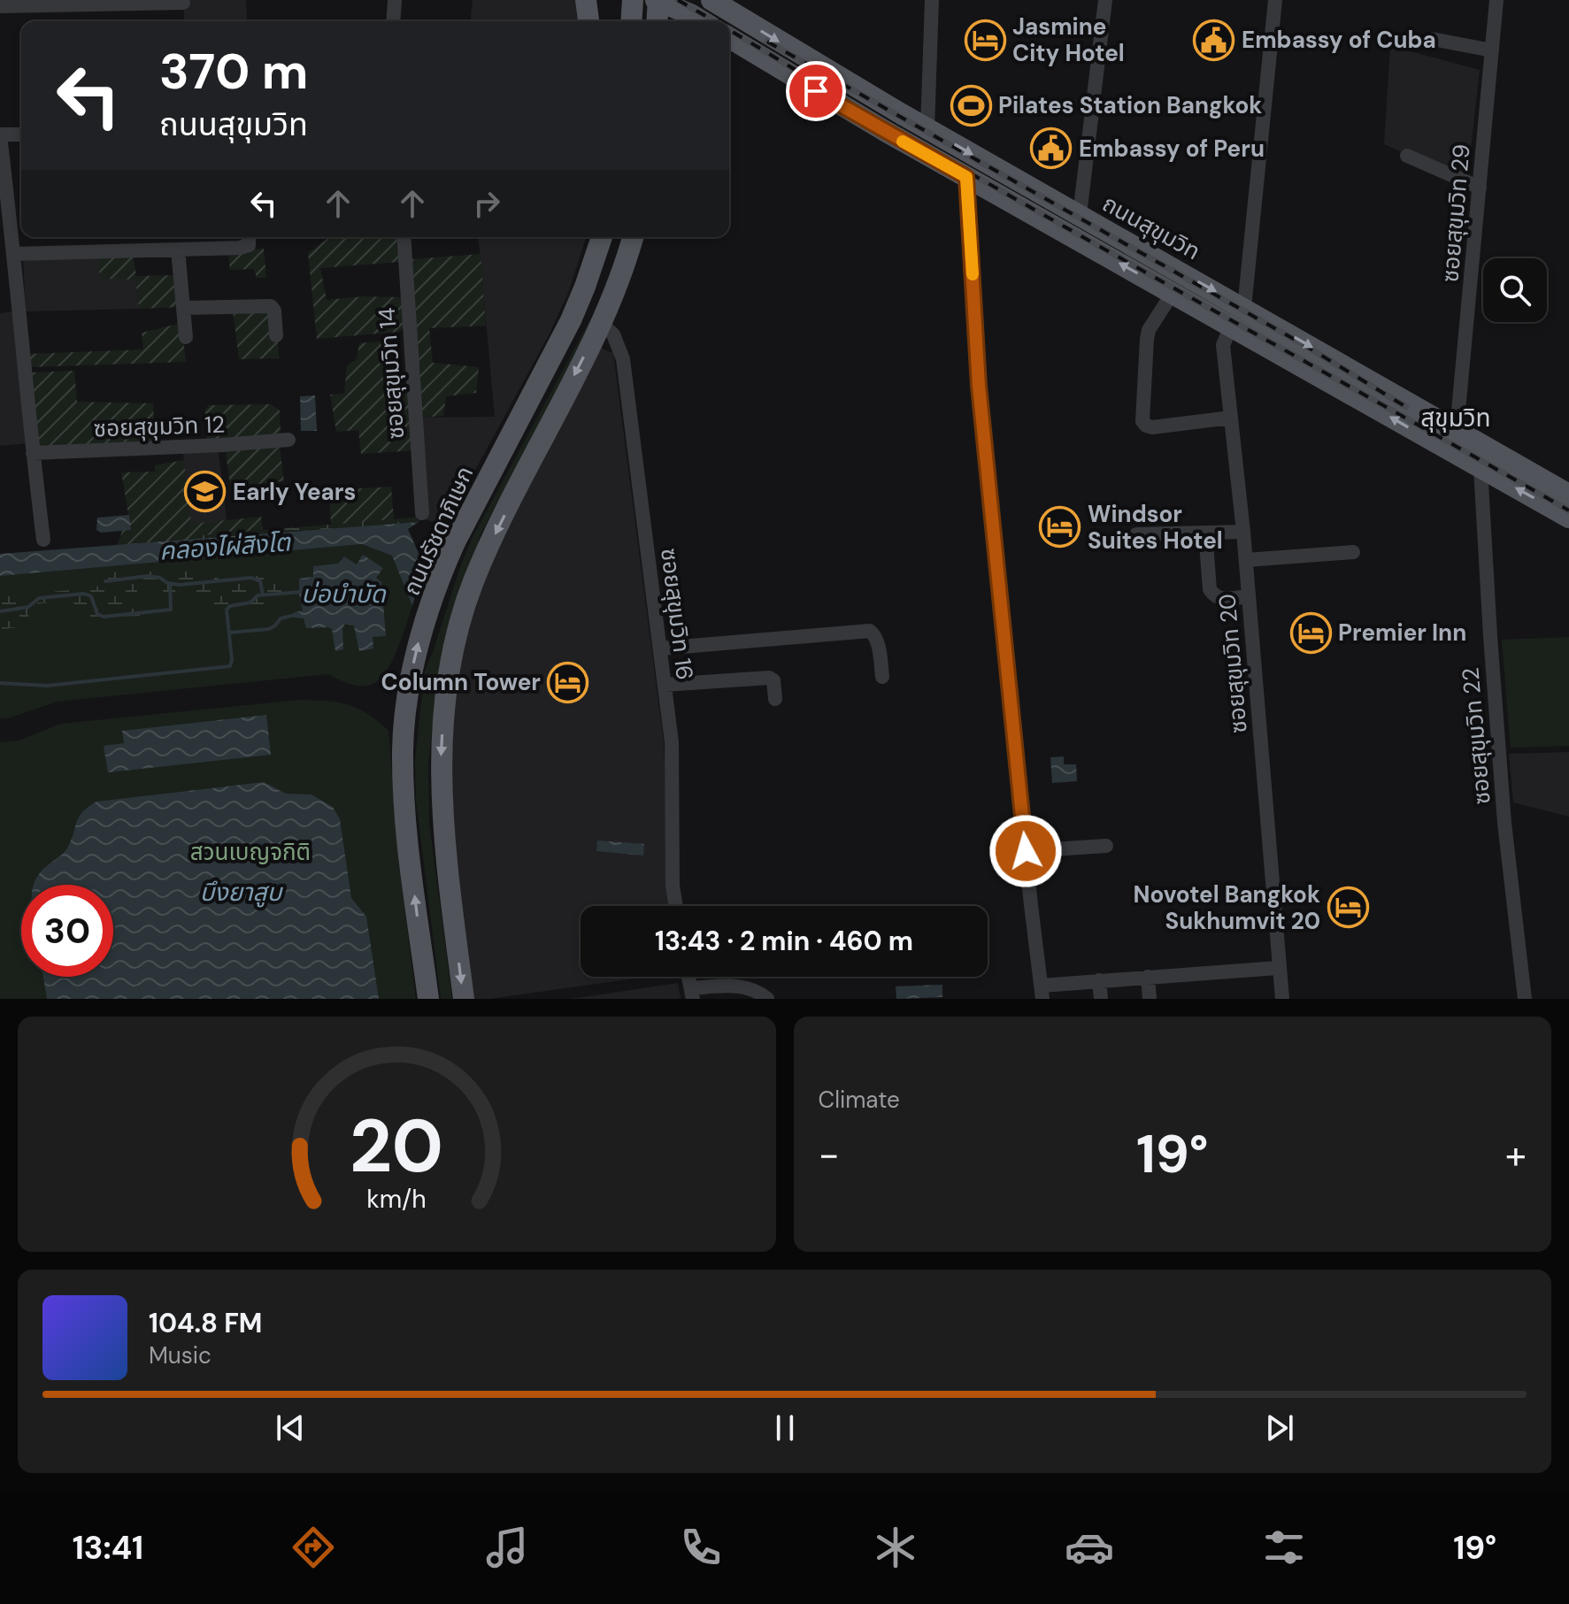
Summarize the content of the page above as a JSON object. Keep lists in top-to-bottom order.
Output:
{
  "streets": {
    "main road": ["ถนนสุขุมวิท", "ถนนรัชดาภิเษก"],
    "street": [
      "ซอยสุขุมวิท 29",
      "ซอยสุขุมวิท 14",
      "ซอยสุขุมวิท 12",
      "ซอยสุขุมวิท 16",
      "ซอยสุขุมวิท 20",
      "ซอยสุขุมวิท 22"
    ]
  },
  "crossings": [
    ["ซอยสุขุมวิท 29", "ถนนสุขุมวิท"],
    ["ถนนสุขุมวิท", "ซอยสุขุมวิท 20"],
    ["ถนนสุขุมวิท", "ซอยสุขุมวิท 22"]
  ],
  "districts": ["สุขุมวิท"],
  "water": ["คลองไผ่สิงโต", "บ่อบำบัด", "บึงยาสูบ"],
  "parks": ["สวนเบญจกิติ"],
  "places": {
    "hotel": [
      "Jasmine City Hotel",
      "Windsor Suites Hotel",
      "Premier Inn",
      "Column Tower",
      "Novotel Bangkok Sukhumvit 20"
    ],
    "public building": ["Embassy of Cuba", "Embassy of Peru"],
    "sports": ["Pilates Station Bangkok"],
    "school or university": ["Early Years"]
  },
  "page": {
    "turn": ["370 m", "ถนนสุขุมวิท"],
    "limit": "30",
    "trip": "13:43 · 2 min · 460 m",
    "tile": "Climate",
    "heat": ["−", "19°", "+"],
    "song": ["104.8 FM", "Music"],
    "tabs": ["13:41", "19°"],
    "gauge": ["20", "km/h"]
  }
}
